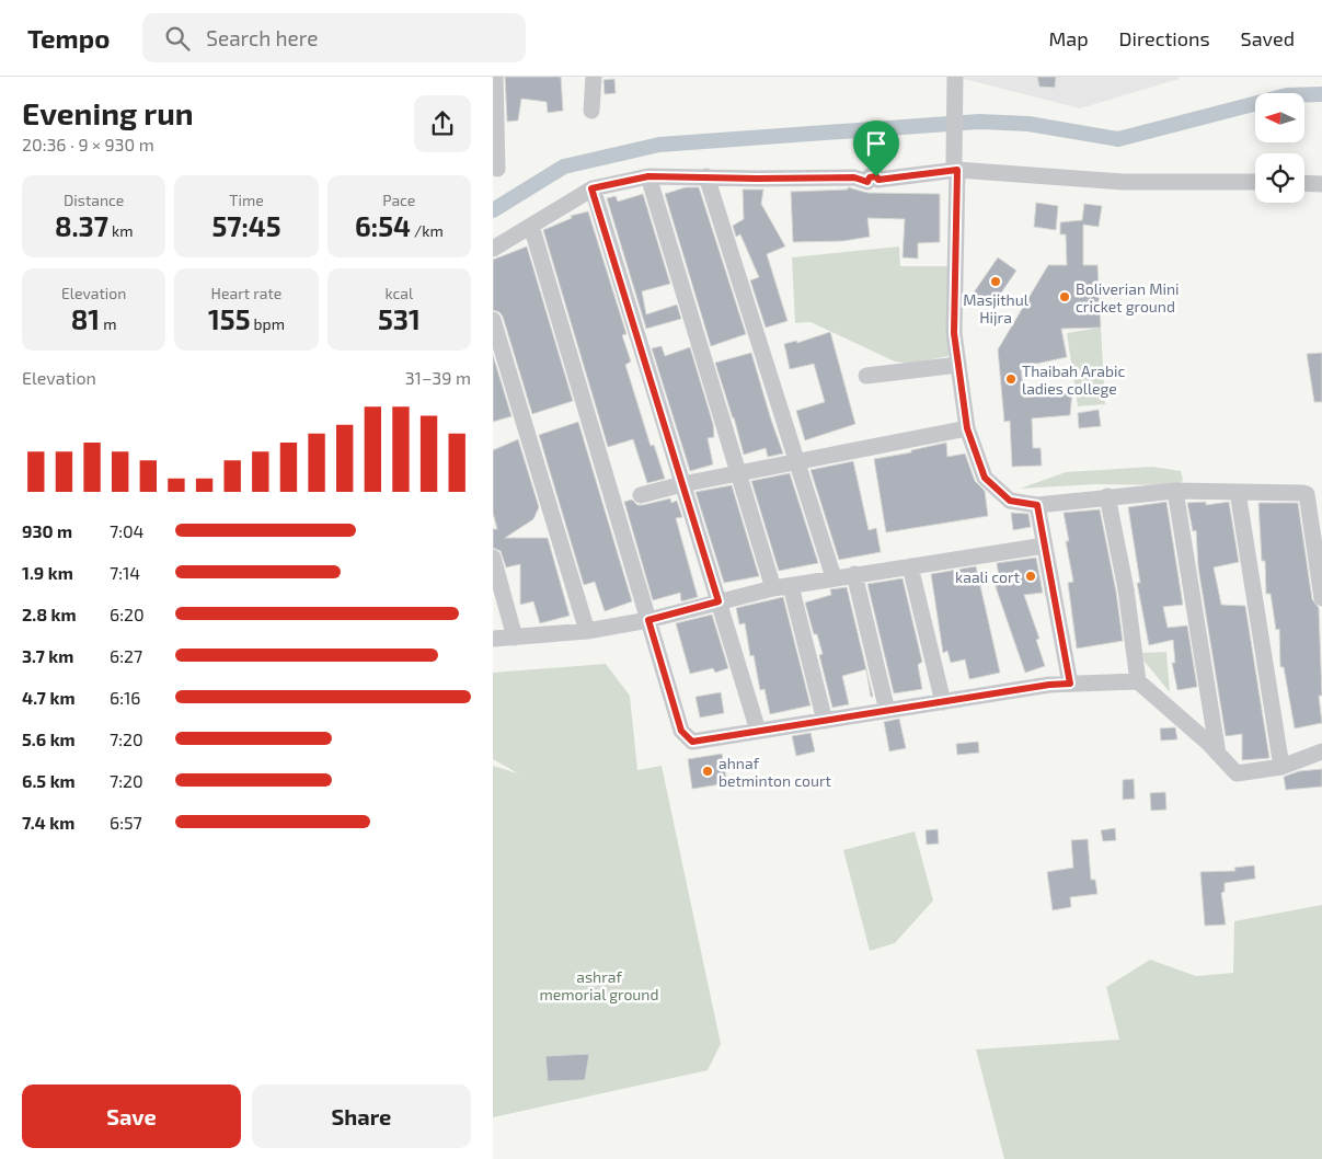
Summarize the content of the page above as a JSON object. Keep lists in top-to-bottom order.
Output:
{
  "parks": ["ashraf memorial ground"],
  "places": [
    "Masjithul Hijra",
    "Boliverian Mini cricket ground",
    "Thaibah Arabic ladies college",
    "kaali cort",
    "ahnaf betminton court"
  ],
  "north": "left",
  "page": {
    "header": "Tempo",
    "search": "Search here",
    "nav": ["Map", "Directions", "Saved"],
    "heading": ["Evening run", "20:36 · 9 × 930 m"],
    "stats": [
      ["Distance", "8.37 km"],
      ["Time", "57:45"],
      ["Pace", "6:54 /km"],
      ["Elevation", "81 m"],
      ["Heart rate", "155 bpm"],
      ["kcal", "531"]
    ],
    "chart": ["Elevation", "31–39 m"],
    "list": [
      {
        "name": "930 m",
        "note": "7:04"
      },
      {
        "name": "1.9 km",
        "note": "7:14"
      },
      {
        "name": "2.8 km",
        "note": "6:20"
      },
      {
        "name": "3.7 km",
        "note": "6:27"
      },
      {
        "name": "4.7 km",
        "note": "6:16"
      },
      {
        "name": "5.6 km",
        "note": "7:20"
      },
      {
        "name": "6.5 km",
        "note": "7:20"
      },
      {
        "name": "7.4 km",
        "note": "6:57"
      }
    ],
    "buttons": ["Save", "Share"]
  }
}
